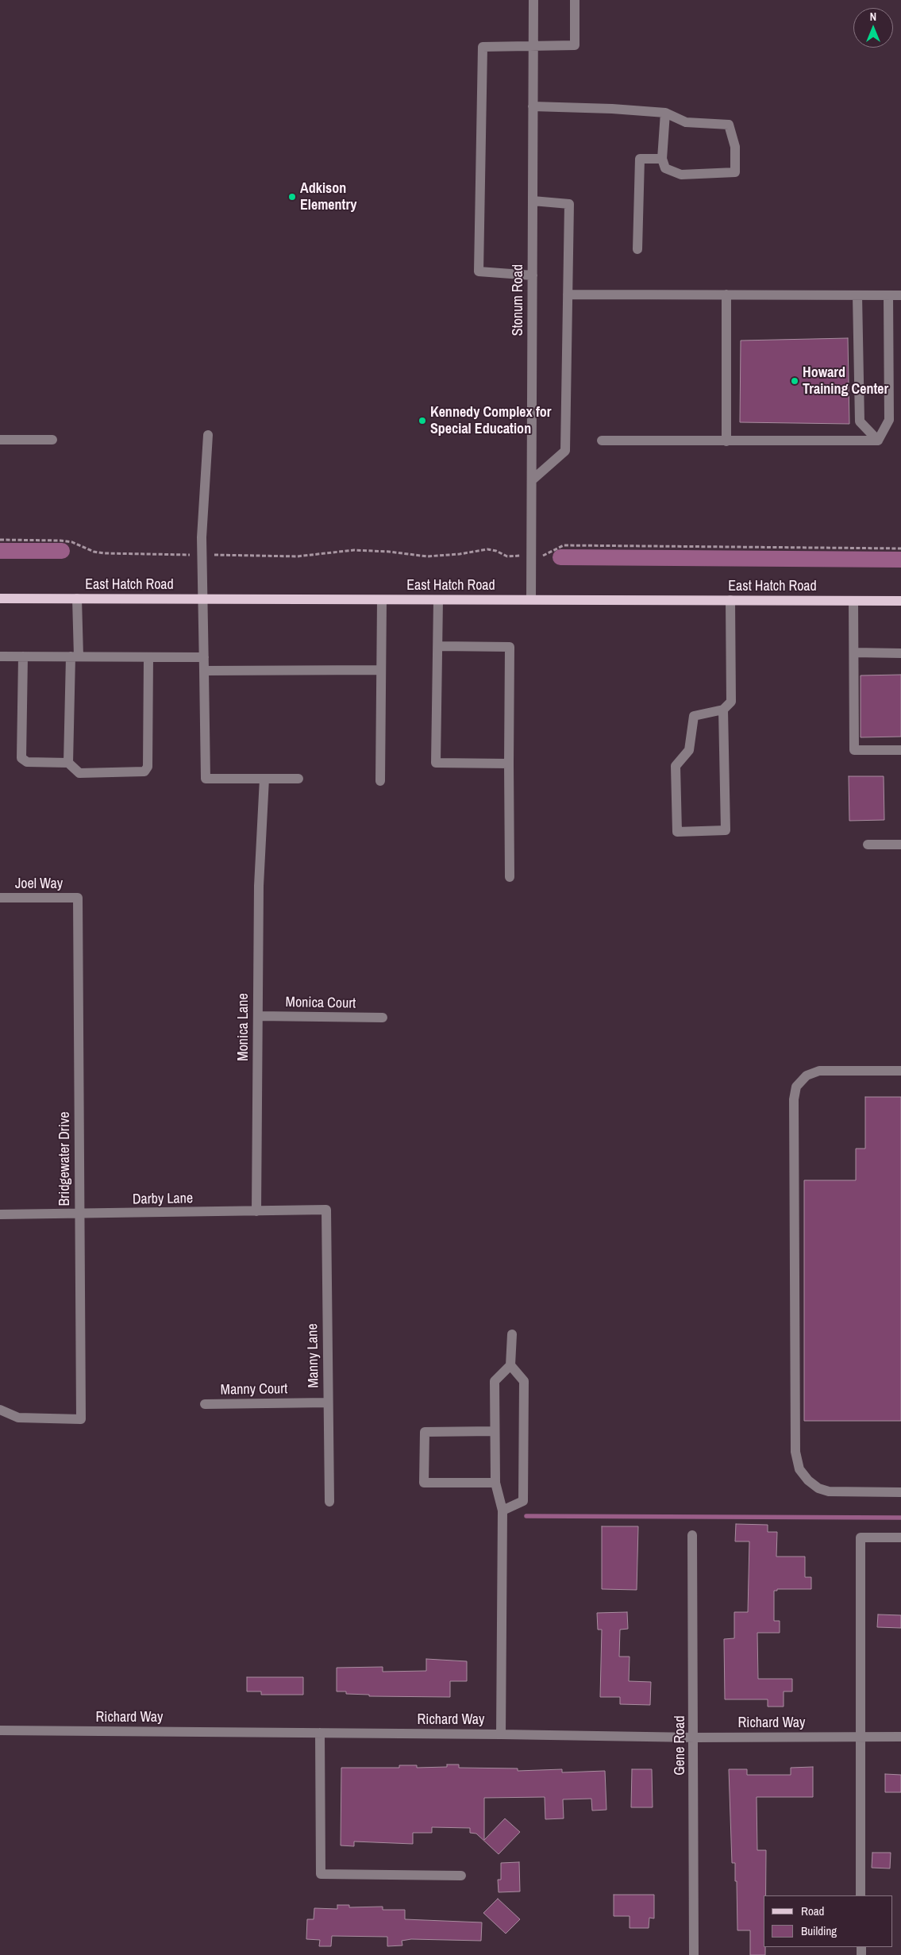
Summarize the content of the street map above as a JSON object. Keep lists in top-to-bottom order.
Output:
{
  "streets": {
    "main road": ["East Hatch Road"],
    "street": [
      "Stonum Road",
      "Joel Way",
      "Monica Court",
      "Monica Lane",
      "Bridgewater Drive",
      "Darby Lane",
      "Manny Lane",
      "Manny Court",
      "Richard Way",
      "Gene Road"
    ]
  },
  "crossings": [
    ["Stonum Road", "East Hatch Road"],
    ["Joel Way", "Bridgewater Drive"],
    ["Monica Court", "Monica Lane"],
    ["Monica Lane", "Darby Lane"],
    ["Bridgewater Drive", "Darby Lane"],
    ["Darby Lane", "Manny Lane"],
    ["Manny Lane", "Manny Court"],
    ["Richard Way", "Gene Road"]
  ],
  "places": ["Adkison Elementry", "Howard Training Center", "Kennedy Complex for Special Education"],
  "legend": ["Road", "Building"],
  "north": "top"
}
